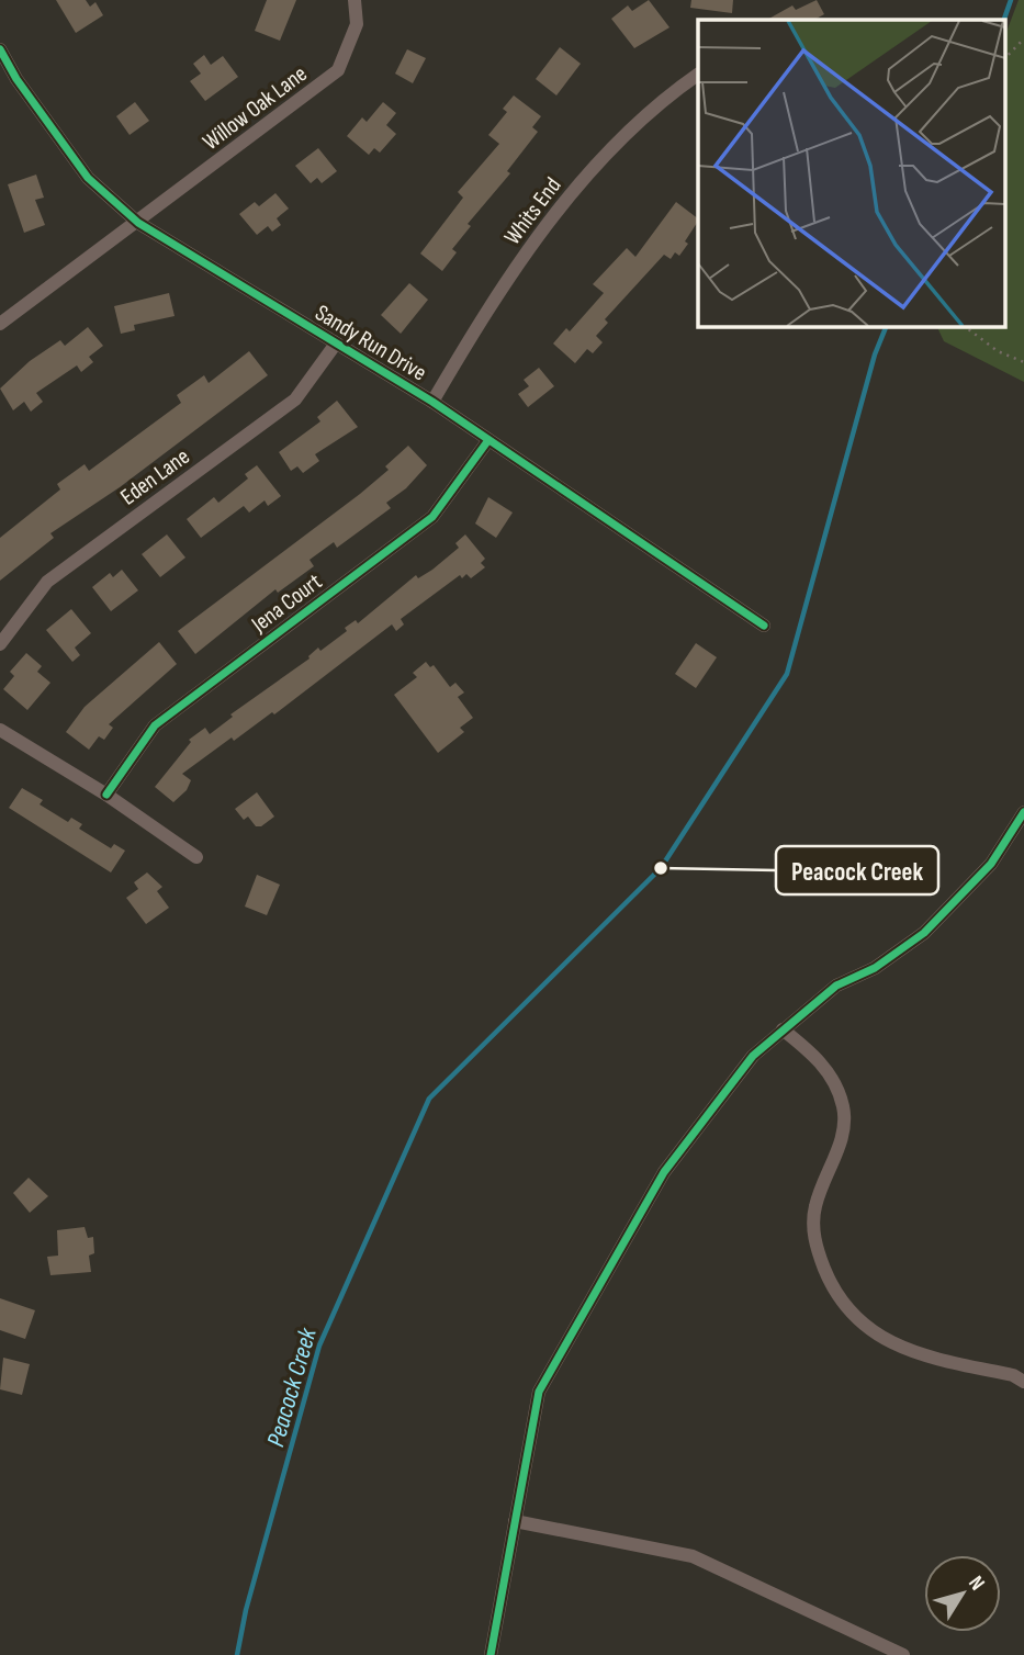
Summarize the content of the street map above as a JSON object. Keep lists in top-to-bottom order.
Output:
{
  "streets": {
    "street": [
      "Willow Oak Lane",
      "Whits End",
      "Sandy Run Drive",
      "Eden Lane",
      "Jena Court"
    ]
  },
  "crossings": [
    ["Willow Oak Lane", "Sandy Run Drive"],
    ["Whits End", "Sandy Run Drive"],
    ["Sandy Run Drive", "Eden Lane"],
    ["Sandy Run Drive", "Jena Court"]
  ],
  "water": ["Peacock Creek"],
  "places": ["Peacock Creek"],
  "north": "top right"
}
